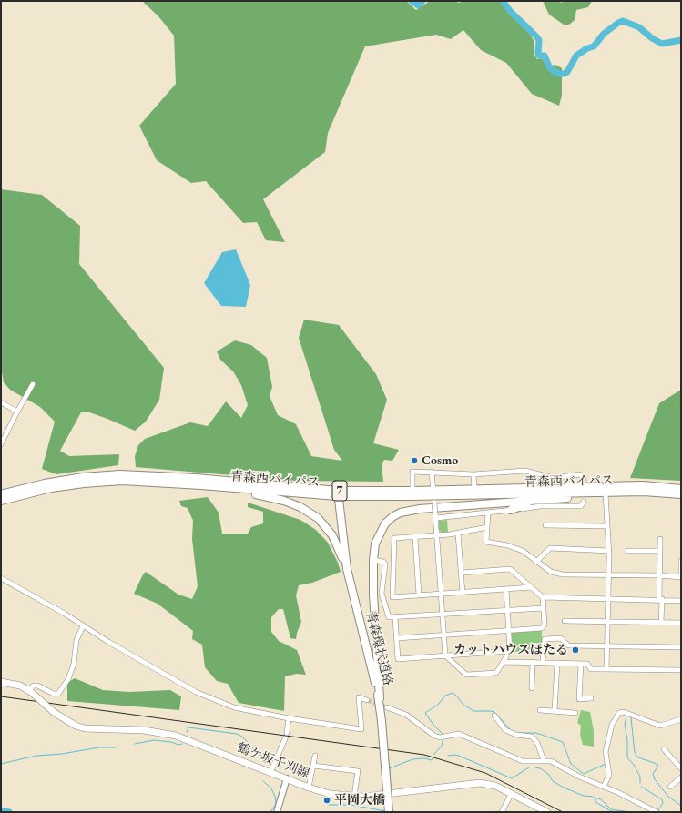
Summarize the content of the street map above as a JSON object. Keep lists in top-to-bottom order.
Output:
{
  "streets": {
    "highway": ["青森西バイパス", "7", "青森環状道路"],
    "main road": ["鶴ケ坂千刈線"]
  },
  "crossings": [
    ["青森西バイパス", "青森環状道路"]
  ],
  "places": ["Cosmo", "カットハウスほたる", "平岡大橋"]
}
